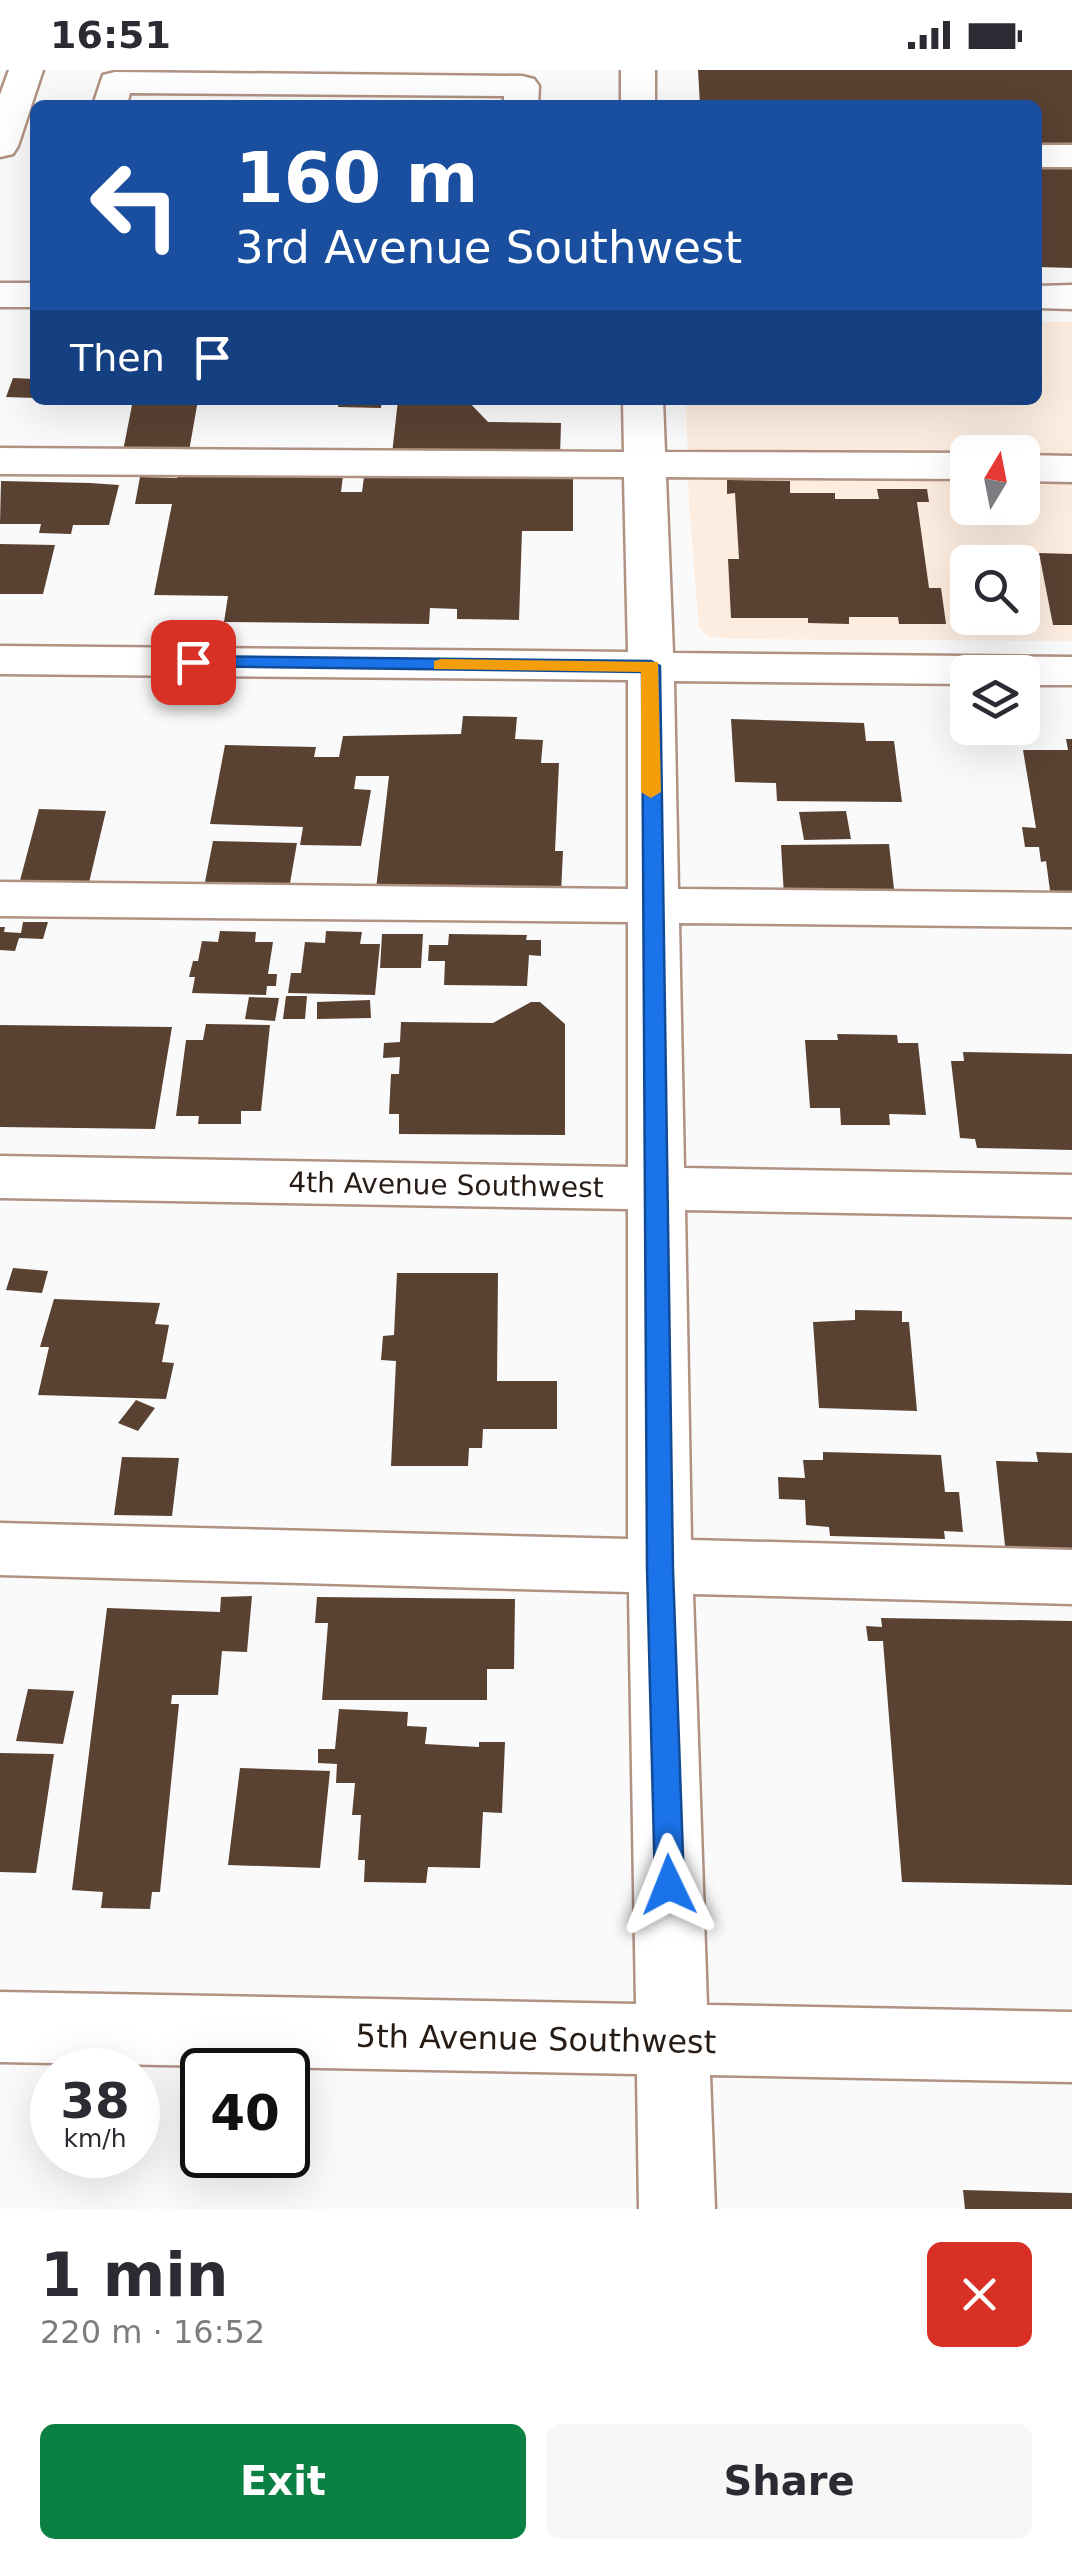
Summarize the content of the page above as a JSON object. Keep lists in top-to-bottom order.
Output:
{
  "streets": {
    "street": ["4th Avenue Southwest", "5th Avenue Southwest"]
  },
  "north": "top",
  "page": {
    "status": "16:51",
    "turn": ["160 m", "3rd Avenue Southwest"],
    "then": "Then",
    "speed": "38 km/h",
    "limit": "40",
    "heading": ["1 min", "220 m · 16:52"],
    "buttons": ["Exit", "Share"]
  }
}
